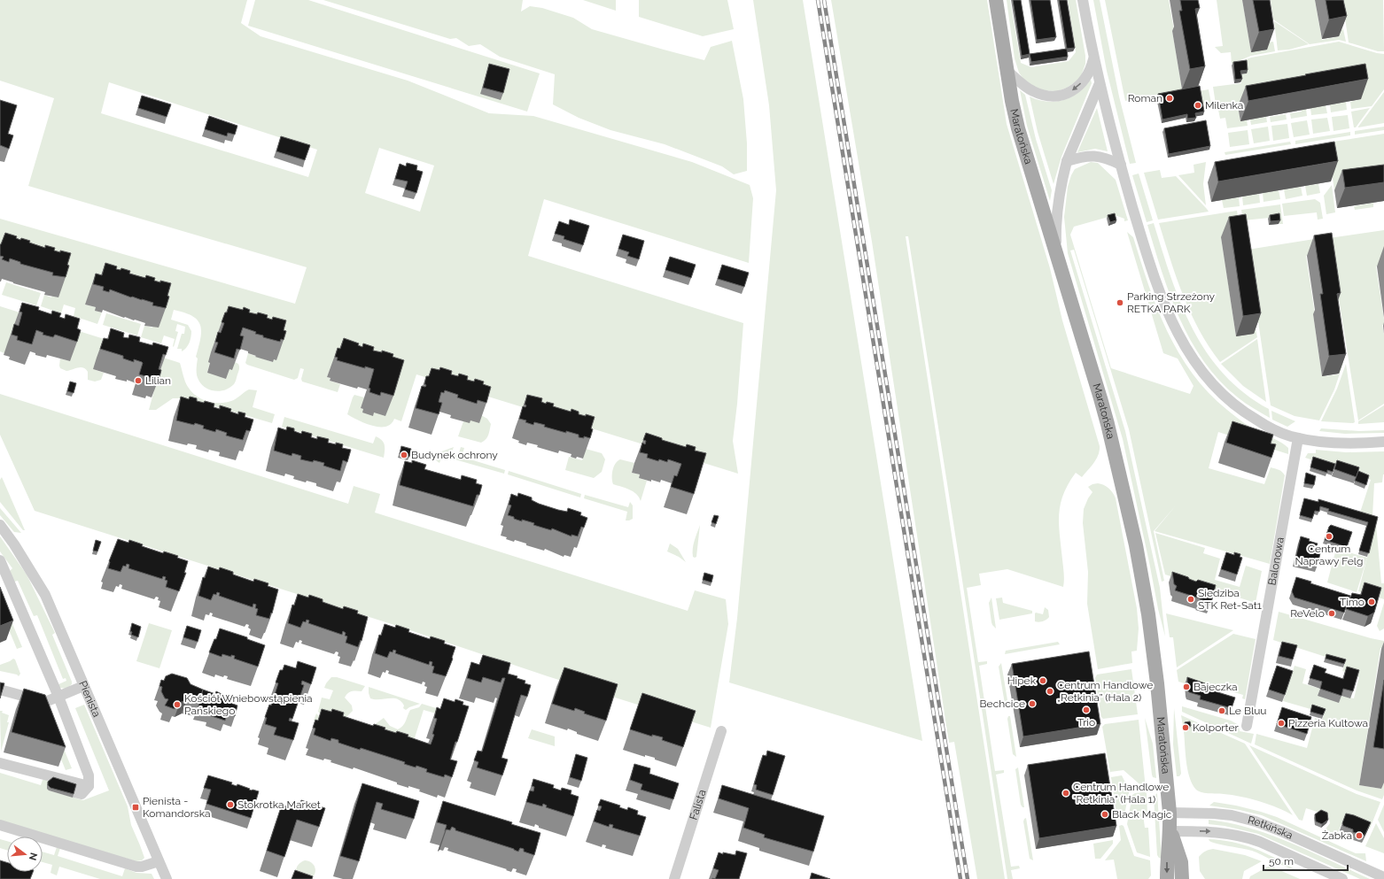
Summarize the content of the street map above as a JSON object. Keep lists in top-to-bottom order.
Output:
{
  "streets": {
    "main road": ["Maratońska"],
    "street": [
      "Balonowa",
      "Pienista",
      "Falista",
      "Retkińska"
    ]
  },
  "crossings": [
    ["Maratońska", "Retkińska"]
  ],
  "places": {
    "other": [
      "Roman",
      "Milenka",
      "Parking Strzeżony RETKA PARK",
      "Lilian",
      "Budynek ochrony",
      "Centrum Naprawy Felg",
      "Siedziba STK Ret-Sat1",
      "Timo",
      "ReVelo",
      "Hipek",
      "Bajeczka",
      "Centrum Handlowe „Retkinia” (Hala 2)",
      "Bechcice",
      "Kościół Wniebowstąpienia Pańskiego",
      "Trio",
      "Le Bluu",
      "Pizzeria Kultowa",
      "Kolporter",
      "Centrum Handlowe \"Retkinia\" (Hala 1)",
      "Stokrotka Market",
      "Black Magic",
      "Żabka"
    ],
    "transit": ["Pienista - Komandorska"]
  },
  "scale_bar": "50 m",
  "north": "right"
}
